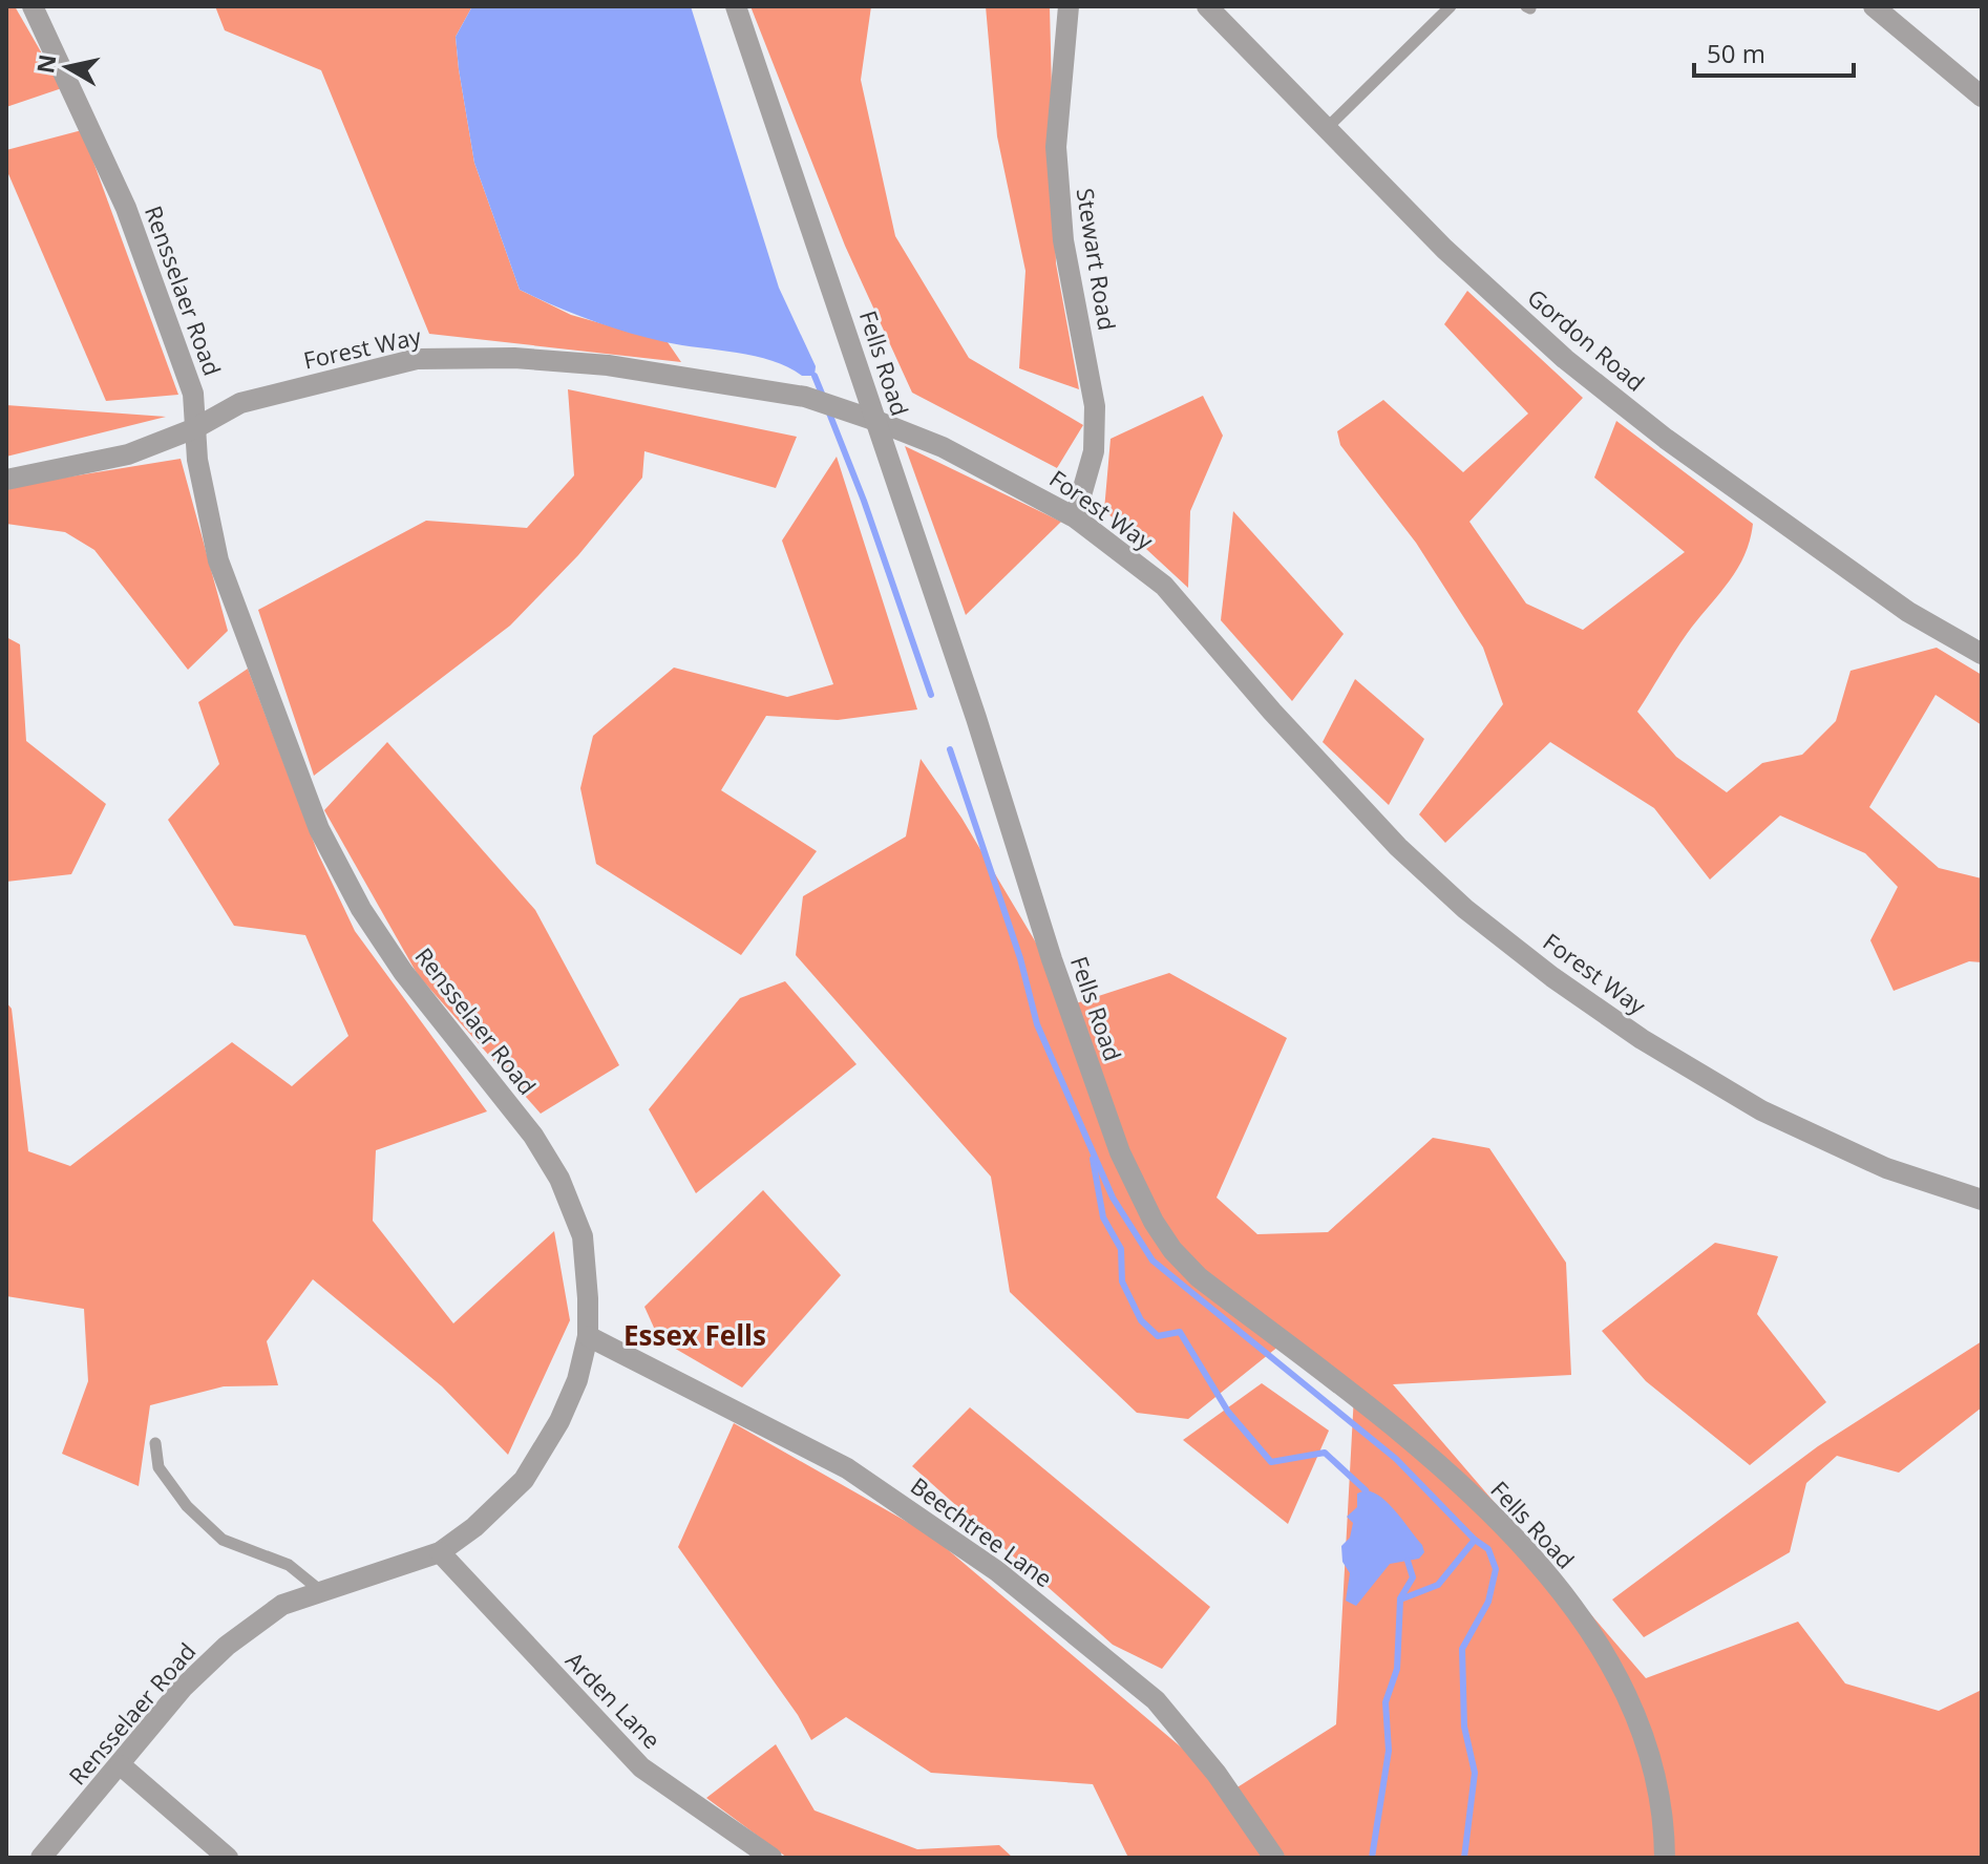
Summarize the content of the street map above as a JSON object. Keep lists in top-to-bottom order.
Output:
{
  "streets": {
    "street": [
      "Stewart Road",
      "Rensselaer Road",
      "Gordon Road",
      "Forest Way",
      "Fells Road",
      "Beechtree Lane",
      "Arden Lane"
    ]
  },
  "crossings": [
    ["Stewart Road", "Forest Way"],
    ["Rensselaer Road", "Forest Way"],
    ["Rensselaer Road", "Beechtree Lane"],
    ["Rensselaer Road", "Arden Lane"],
    ["Forest Way", "Fells Road"]
  ],
  "districts": ["Essex Fells"],
  "scale_bar": "50 m",
  "north": "left"
}
